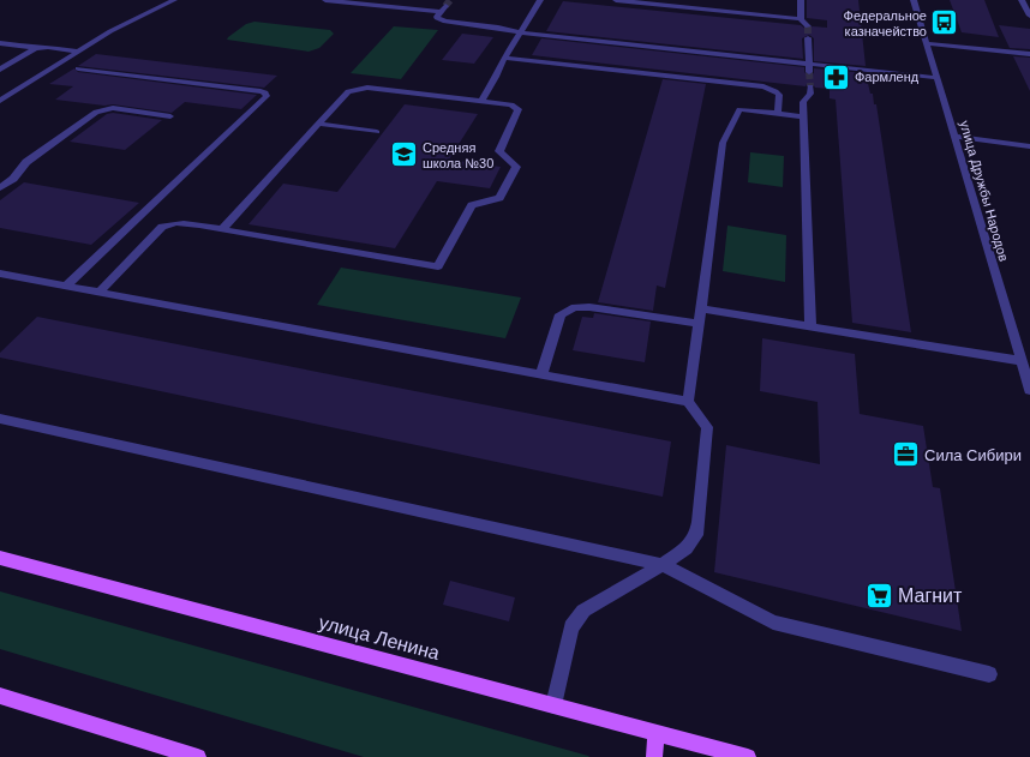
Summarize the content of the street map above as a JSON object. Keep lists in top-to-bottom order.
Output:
{
  "streets": {
    "main road": ["улица Ленина"],
    "street": ["улица Дружбы Народов"]
  },
  "places": {
    "bus stop": ["Федеральное казначейство"],
    "pharmacy": ["Фармленд"],
    "school or university": ["Средняя школа №30"],
    "office": ["Сила Сибири"],
    "supermarket": ["Магнит"]
  }
}
